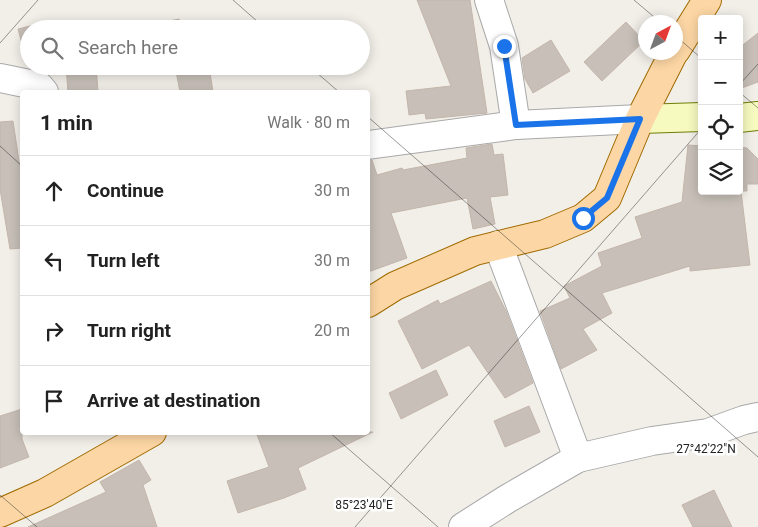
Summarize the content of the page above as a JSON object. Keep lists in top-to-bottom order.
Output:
{
  "north": "top right",
  "page": {
    "map_buttons": ["+", "−"],
    "search": "Search here",
    "heading": ["1 min", "Walk · 80 m"],
    "list": [
      ["Continue", "30 m"],
      ["Turn left", "30 m"],
      ["Turn right", "20 m"],
      "Arrive at destination"
    ]
  },
  "coordinates": ["27°42'22\"N", "85°23'40\"E"]
}
